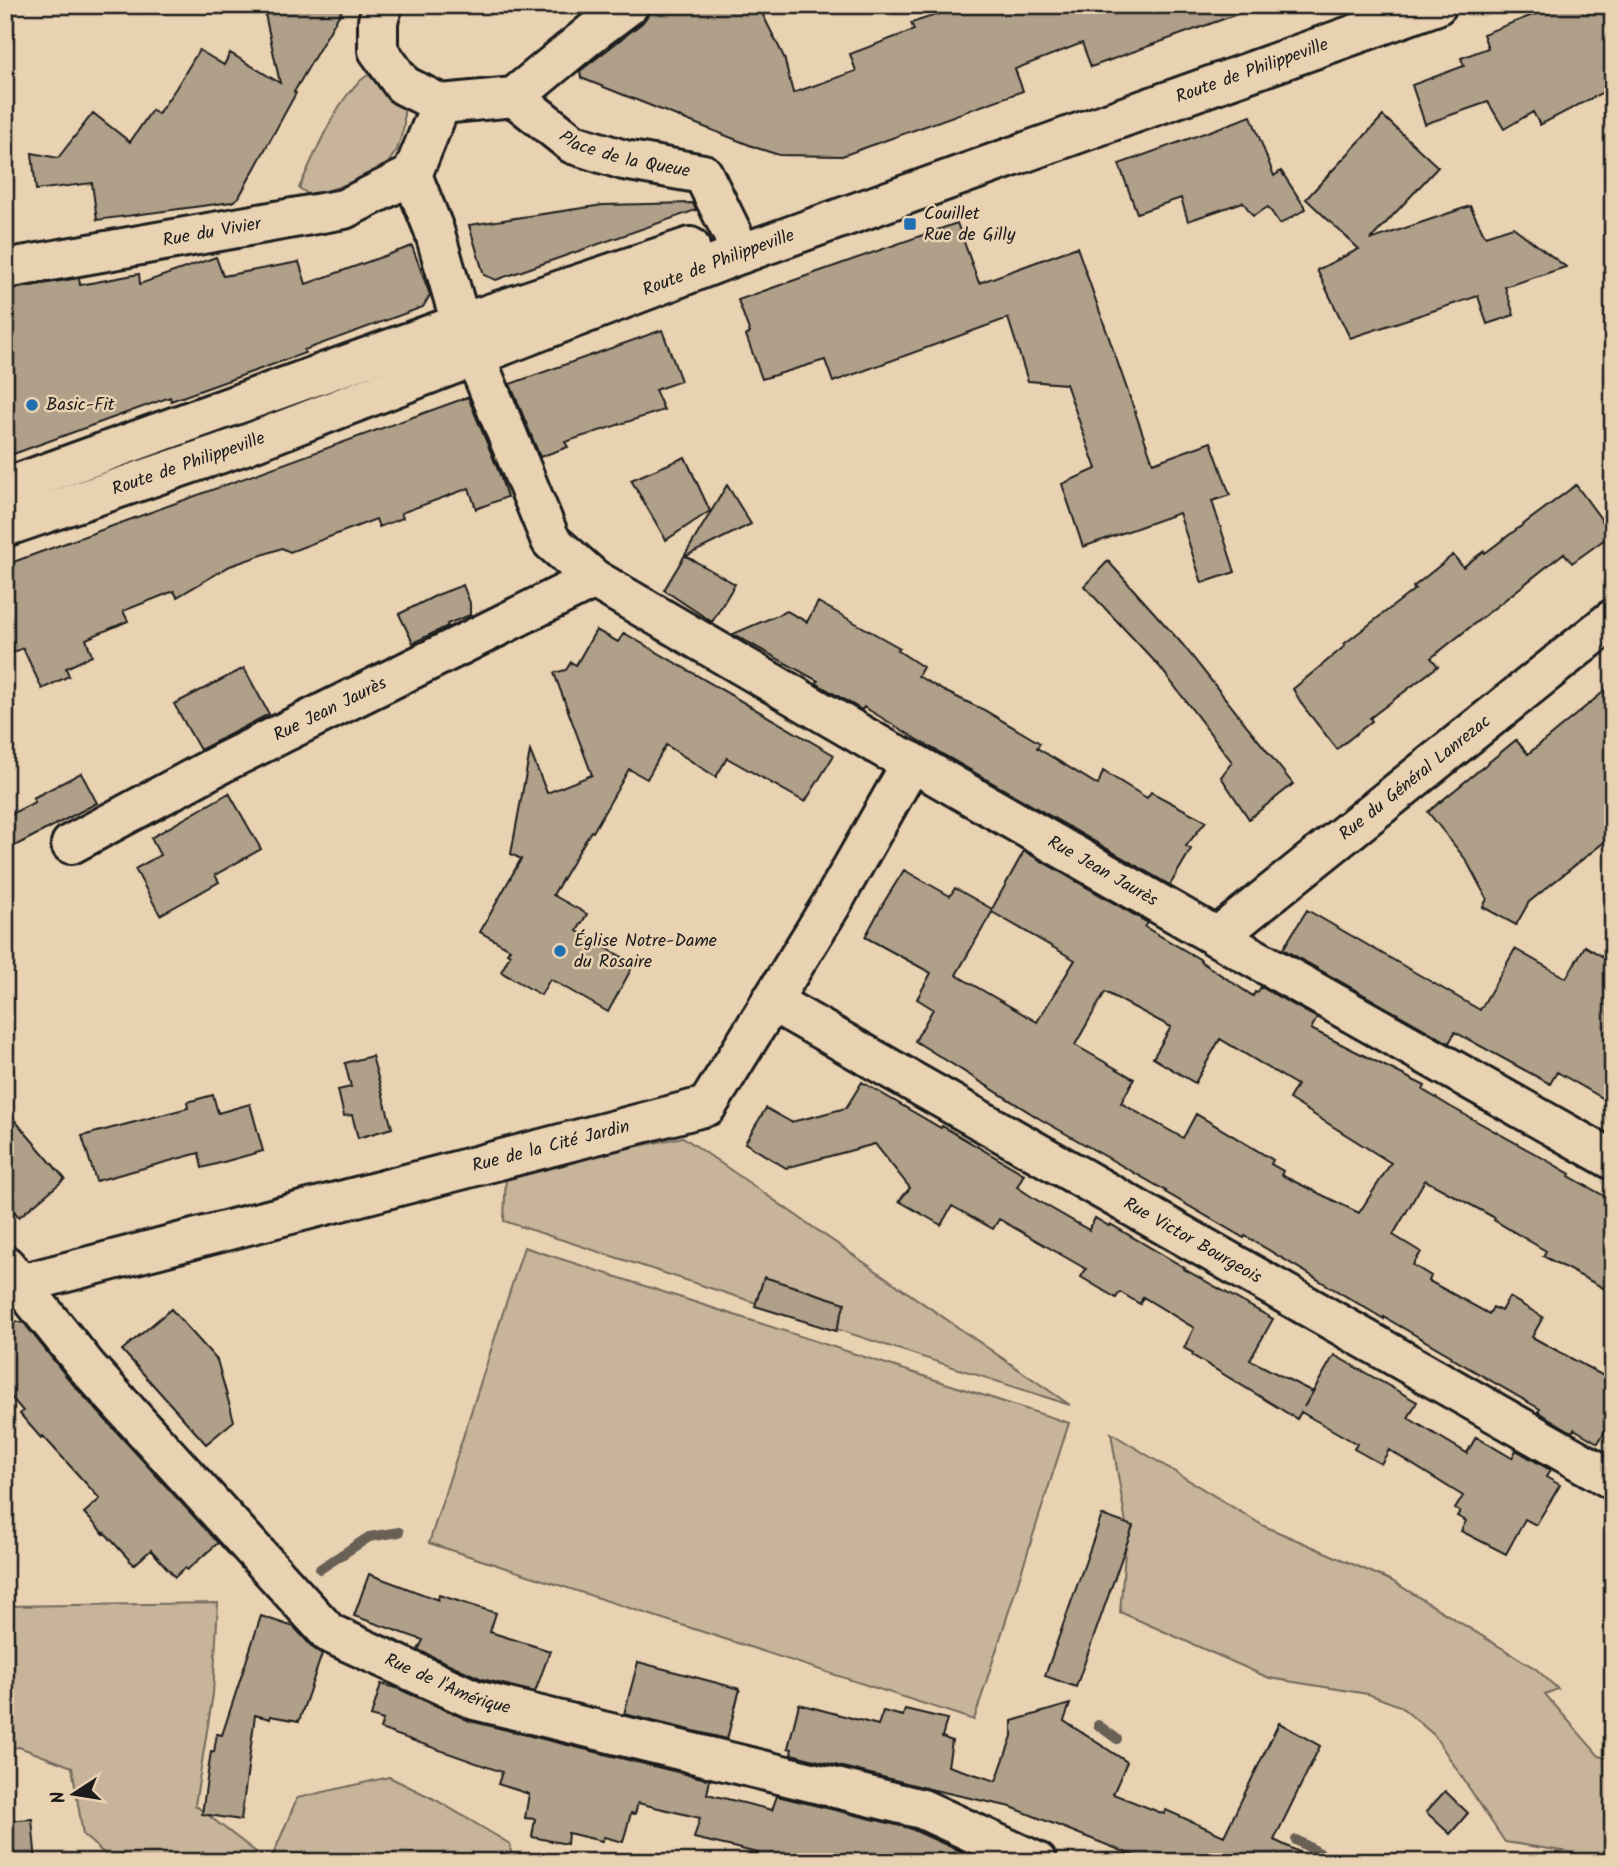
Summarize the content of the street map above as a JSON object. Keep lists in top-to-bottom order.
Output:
{
  "streets": {
    "street": [
      "Route de Philippeville",
      "Place de la Queue",
      "Rue du Vivier",
      "Rue Jean Jaurès",
      "Rue du Général Lanrezac",
      "Rue de la Cité Jardin",
      "Rue Victor Bourgeois",
      "Rue de l'Amérique"
    ]
  },
  "crossings": [
    ["Route de Philippeville", "Place de la Queue"],
    ["Route de Philippeville", "Rue Jean Jaurès"],
    ["Rue Jean Jaurès", "Rue du Général Lanrezac"],
    ["Rue Jean Jaurès", "Rue de la Cité Jardin"],
    ["Rue de la Cité Jardin", "Rue Victor Bourgeois"],
    ["Rue de la Cité Jardin", "Rue de l'Amérique"]
  ],
  "places": {
    "transit": ["Couillet Rue de Gilly"],
    "other": ["Basic-Fit", "Église Notre-Dame du Rosaire"]
  },
  "north": "left"
}
